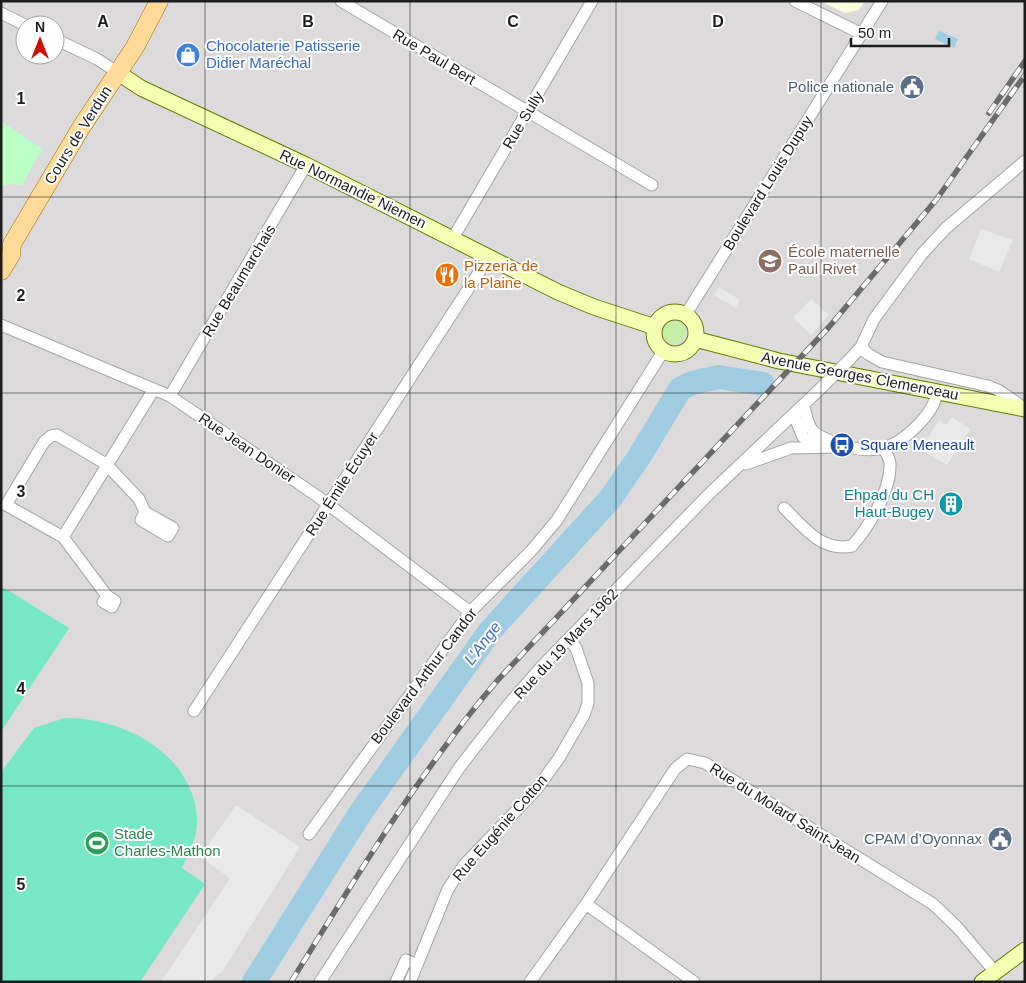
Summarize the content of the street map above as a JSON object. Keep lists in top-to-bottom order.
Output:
{
  "streets": {
    "main road": ["Cours de Verdun", "Rue Normandie Niemen", "Avenue Georges Clemenceau"],
    "street": [
      "Rue Paul Bert",
      "Rue Sully",
      "Boulevard Louis Dupuy",
      "Rue Beaumarchais",
      "Rue Jean Donier",
      "Rue Émile Écuyer",
      "Rue du 19 Mars 1962",
      "Boulevard Arthur Candor",
      "Rue du Molard Saint-Jean",
      "Rue Eugénie Cotton"
    ]
  },
  "crossings": [
    ["Rue Paul Bert", "Rue Sully"],
    ["Rue Sully", "Rue Normandie Niemen"],
    ["Cours de Verdun", "Rue Normandie Niemen"],
    ["Boulevard Louis Dupuy", "Rue Normandie Niemen"],
    ["Boulevard Louis Dupuy", "Avenue Georges Clemenceau"],
    ["Boulevard Louis Dupuy", "Boulevard Arthur Candor"],
    ["Rue Normandie Niemen", "Rue Beaumarchais"],
    ["Rue Normandie Niemen", "Avenue Georges Clemenceau"],
    ["Rue Normandie Niemen", "Rue Émile Écuyer"],
    ["Rue Normandie Niemen", "Boulevard Arthur Candor"],
    ["Rue Beaumarchais", "Rue Jean Donier"],
    ["Avenue Georges Clemenceau", "Boulevard Arthur Candor"],
    ["Rue Jean Donier", "Rue Émile Écuyer"],
    ["Rue Jean Donier", "Boulevard Arthur Candor"],
    ["Rue du 19 Mars 1962", "Rue Eugénie Cotton"]
  ],
  "water": ["L'Ange"],
  "places": {
    "shop": ["Chocolaterie Patisserie Didier Maréchal"],
    "public building": ["Police nationale", "CPAM d’Oyonnax"],
    "school or university": ["École maternelle Paul Rivet"],
    "restaurant": ["Pizzeria de la Plaine"],
    "bus stop": ["Square Meneault"],
    "building": ["Ehpad du CH Haut-Bugey"],
    "sports": ["Stade Charles-Mathon"]
  },
  "scale_bar": "50 m",
  "north": "top",
  "grid": {
    "columns": [
      "A",
      "B",
      "C",
      "D"
    ],
    "rows": [
      "1",
      "2",
      "3",
      "4",
      "5"
    ]
  }
}
